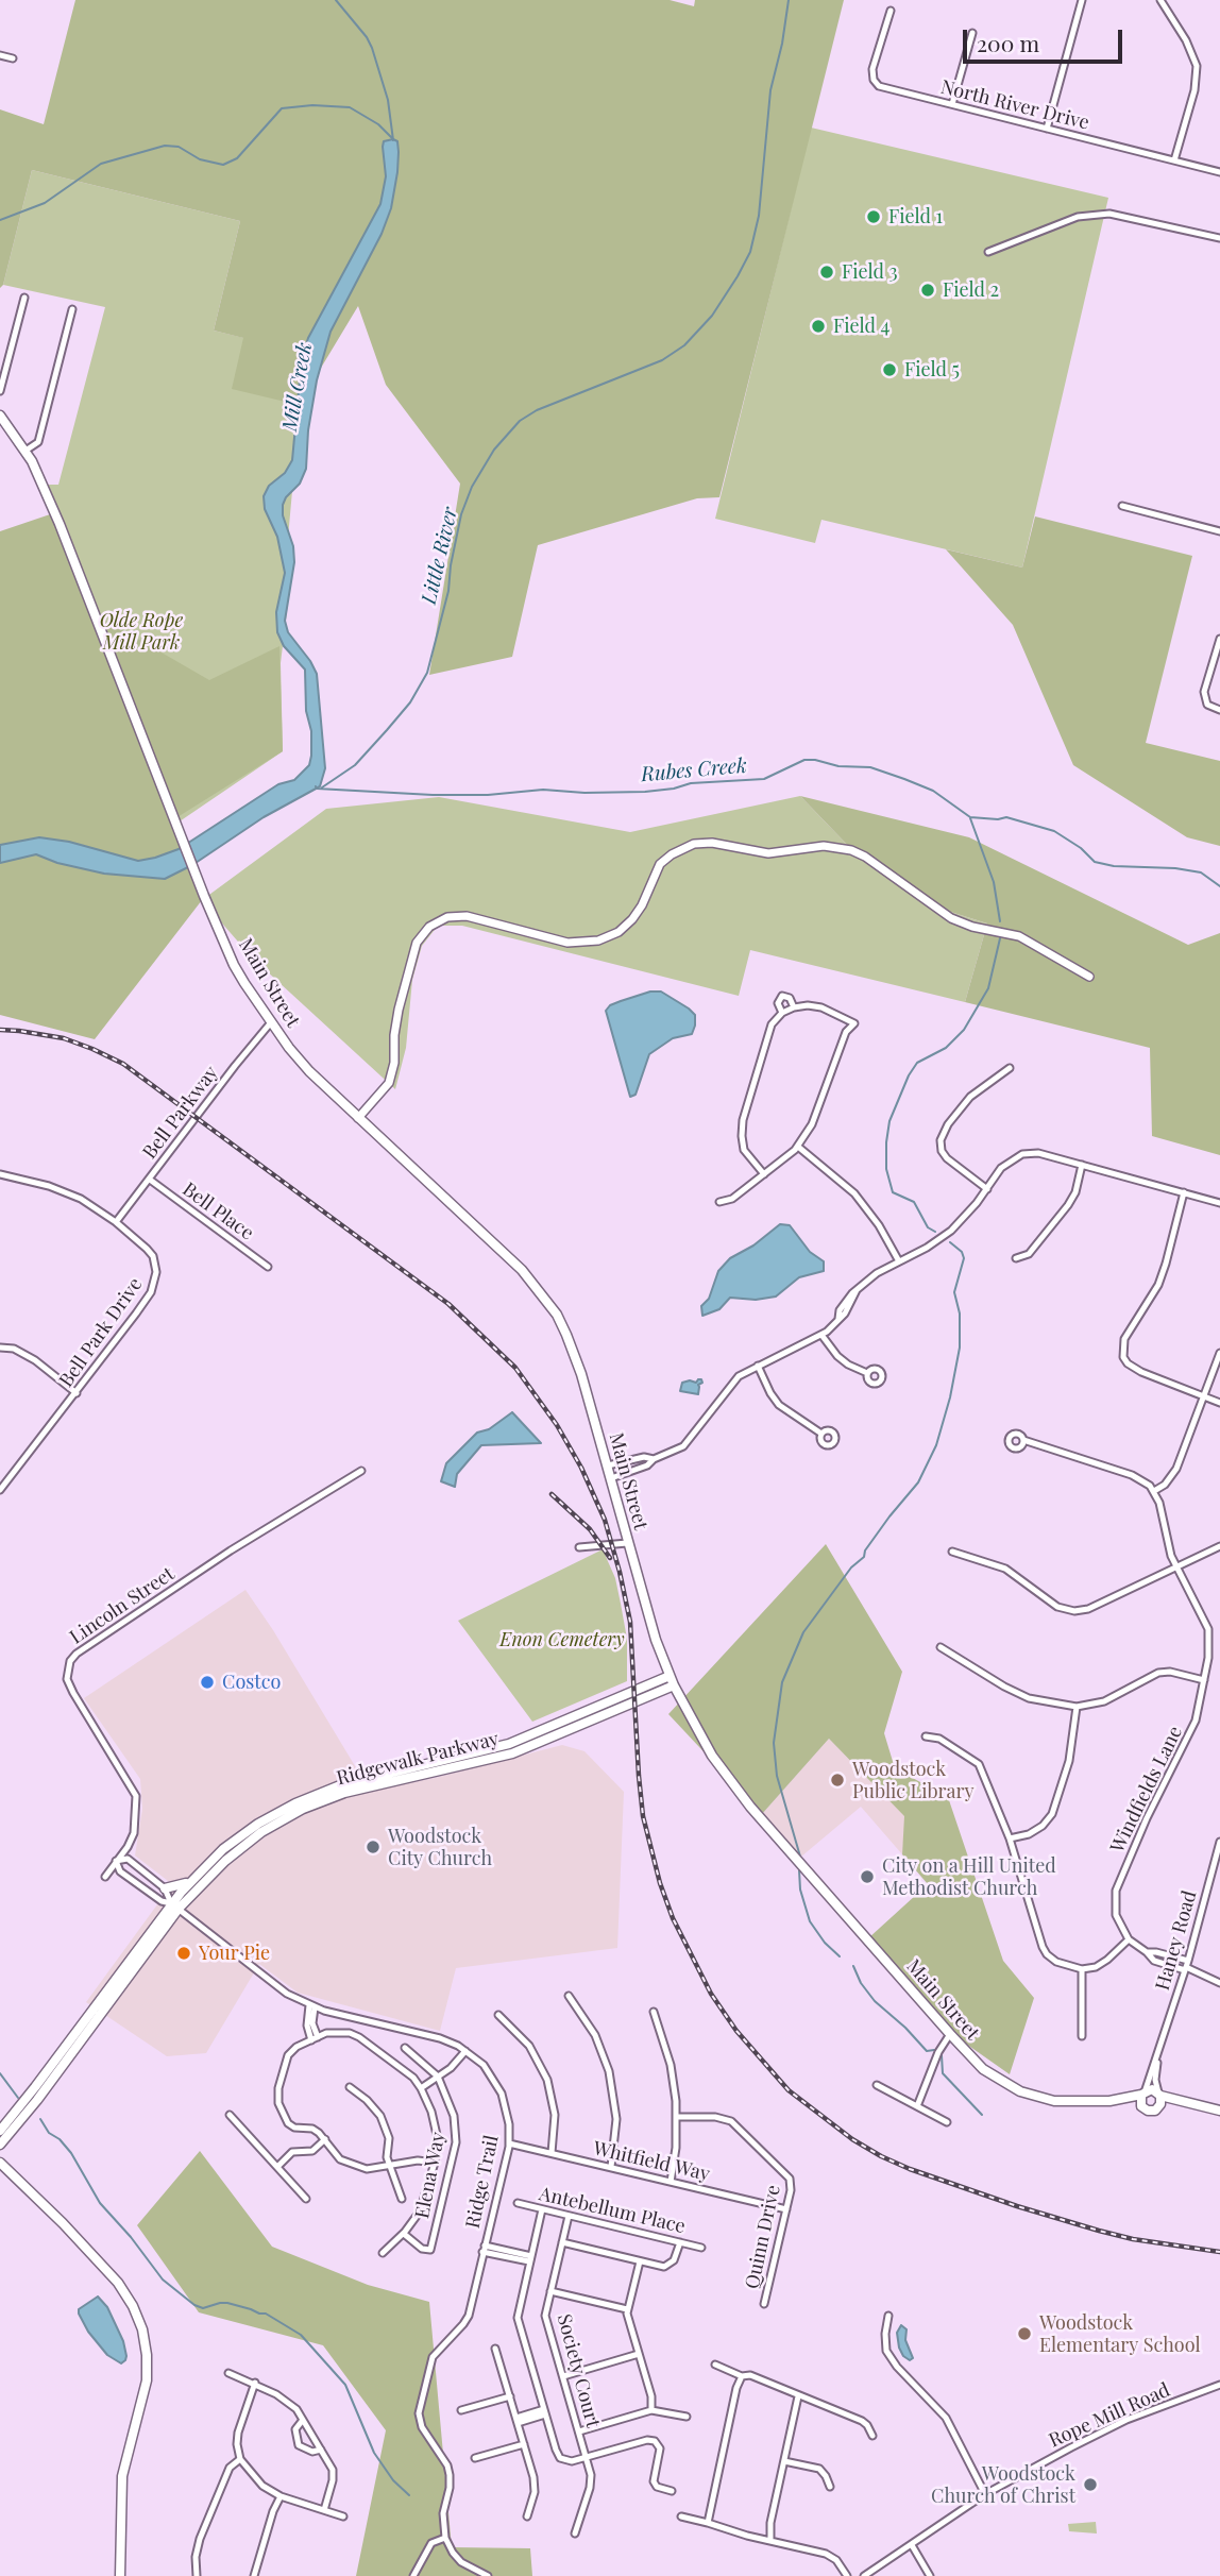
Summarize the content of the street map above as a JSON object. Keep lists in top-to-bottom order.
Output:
{
  "streets": {
    "main road": ["Main Street", "Ridgewalk Parkway"],
    "street": [
      "North River Drive",
      "Bell Parkway",
      "Bell Place",
      "Bell Park Drive",
      "Lincoln Street",
      "Windfields Lane",
      "Haney Road",
      "Whitfield Way",
      "Elena Way",
      "Ridge Trail",
      "Antebellum Place",
      "Quinn Drive",
      "Society Court",
      "Rope Mill Road"
    ]
  },
  "crossings": [
    ["Main Street", "Bell Parkway"],
    ["Main Street", "Ridgewalk Parkway"],
    ["Main Street", "Haney Road"],
    ["Bell Parkway", "Bell Place"],
    ["Bell Parkway", "Bell Park Drive"],
    ["Lincoln Street", "Ridge Trail"],
    ["Ridgewalk Parkway", "Ridge Trail"],
    ["Whitfield Way", "Ridge Trail"],
    ["Whitfield Way", "Quinn Drive"],
    ["Antebellum Place", "Society Court"]
  ],
  "water": ["Mill Creek", "Little River", "Rubes Creek"],
  "parks": ["Olde Rope Mill Park", "Enon Cemetery"],
  "places": [
    "Field 1",
    "Field 3",
    "Field 2",
    "Field 4",
    "Field 5",
    "Costco",
    "Woodstock Public Library",
    "Woodstock City Church",
    "City on a Hill United Methodist Church",
    "Your Pie",
    "Woodstock Elementary School",
    "Woodstock Church of Christ"
  ],
  "scale_bar": "200 m"
}
